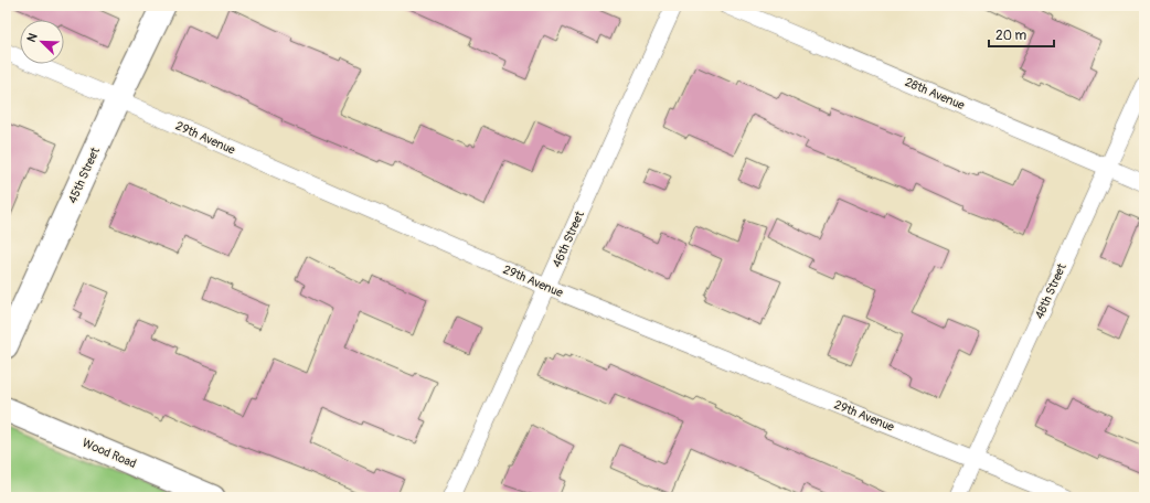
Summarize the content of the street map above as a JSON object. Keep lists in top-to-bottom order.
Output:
{
  "streets": {
    "street": [
      "28th Avenue",
      "29th Avenue",
      "45th Street",
      "46th Street",
      "48th Street",
      "Wood Road"
    ]
  },
  "crossings": [
    ["28th Avenue", "48th Street"],
    ["29th Avenue", "45th Street"],
    ["29th Avenue", "46th Street"],
    ["29th Avenue", "48th Street"]
  ],
  "scale_bar": "20 m",
  "north": "top left"
}
